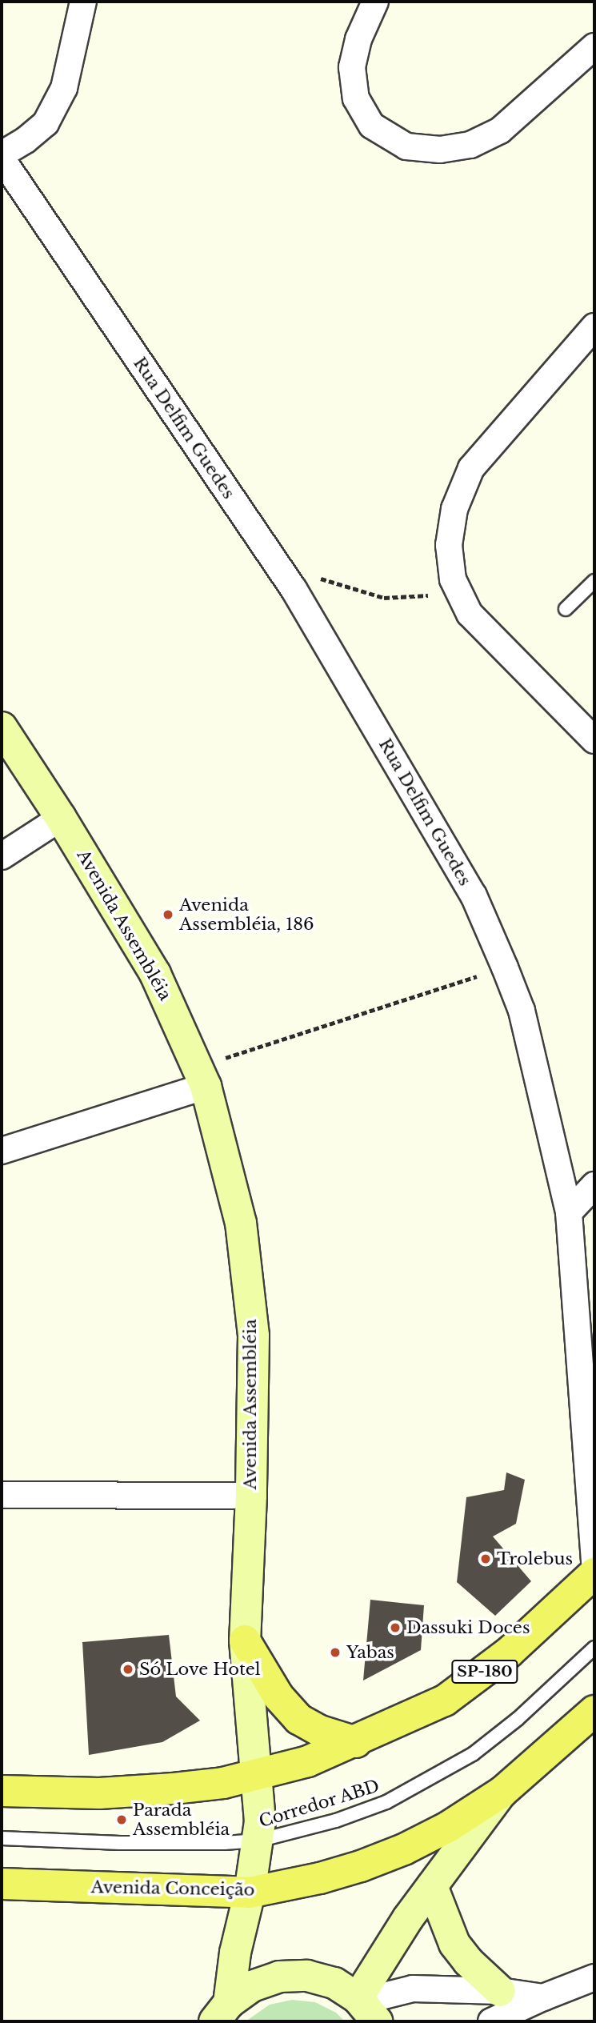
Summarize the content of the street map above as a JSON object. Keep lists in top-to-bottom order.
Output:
{
  "streets": {
    "main road": ["SP-180", "Avenida Conceição"],
    "street": ["Rua Delfim Guedes", "Avenida Assembléia"],
    "lane": ["Corredor ABD"]
  },
  "crossings": [
    ["Avenida Assembléia", "SP-180"],
    ["Avenida Assembléia", "Corredor ABD"],
    ["Avenida Assembléia", "Avenida Conceição"]
  ],
  "places": [
    "Avenida Assembléia, 186",
    "Trolebus",
    "Dassuki Doces",
    "Yabas",
    "Só Love Hotel",
    "Parada Assembléia"
  ]
}
